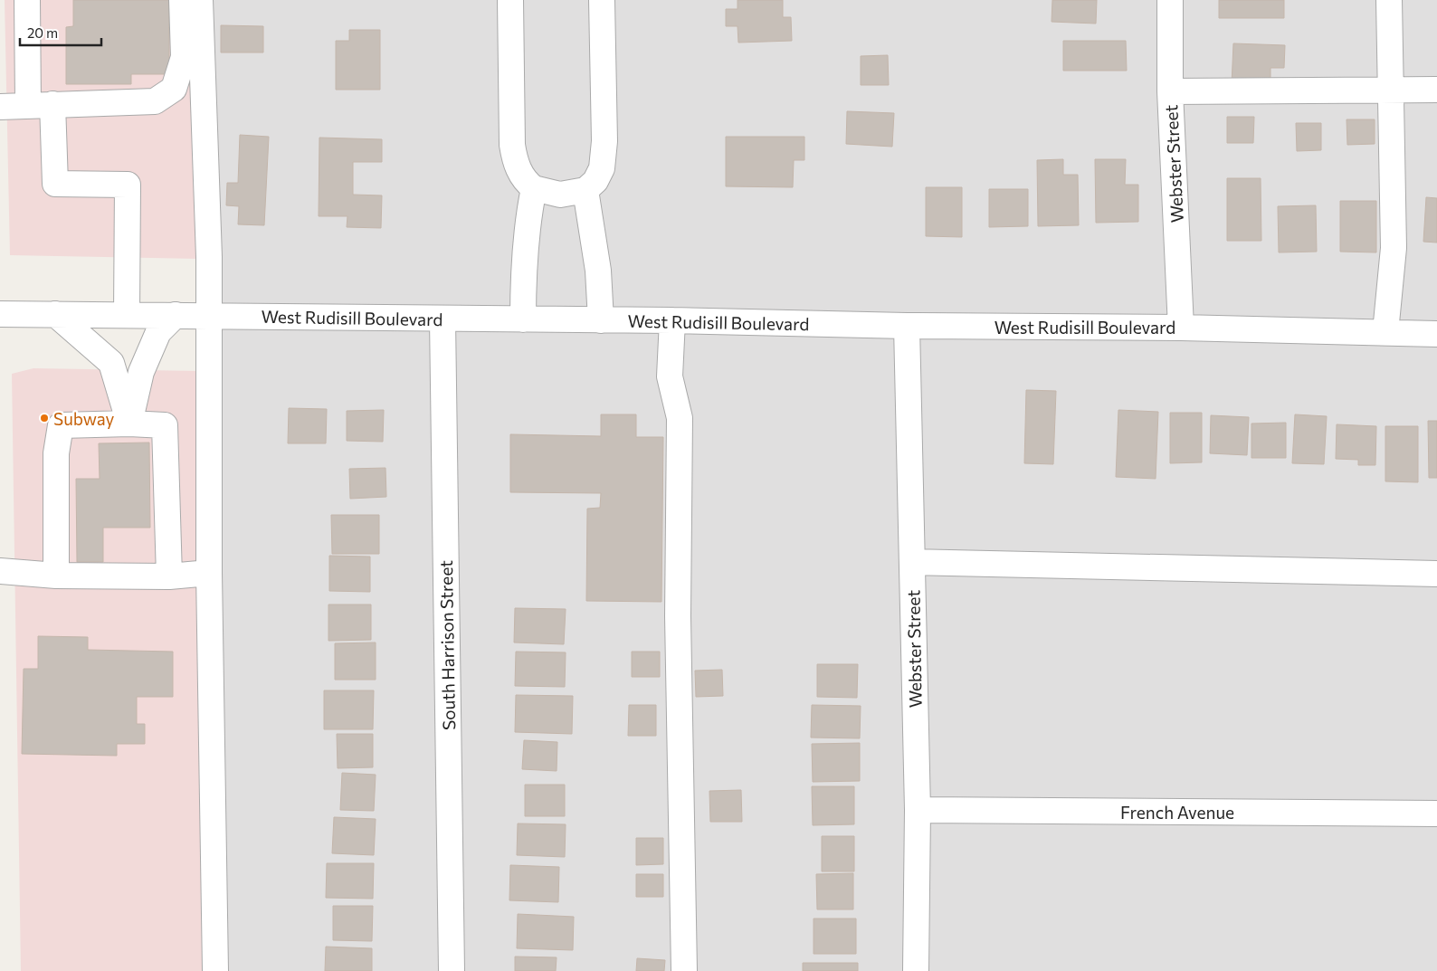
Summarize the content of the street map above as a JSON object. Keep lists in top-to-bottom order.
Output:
{
  "streets": {
    "street": [
      "Webster Street",
      "West Rudisill Boulevard",
      "South Harrison Street",
      "French Avenue"
    ]
  },
  "crossings": [
    ["Webster Street", "West Rudisill Boulevard"],
    ["Webster Street", "French Avenue"],
    ["West Rudisill Boulevard", "South Harrison Street"]
  ],
  "places": ["Subway"],
  "scale_bar": "20 m"
}
